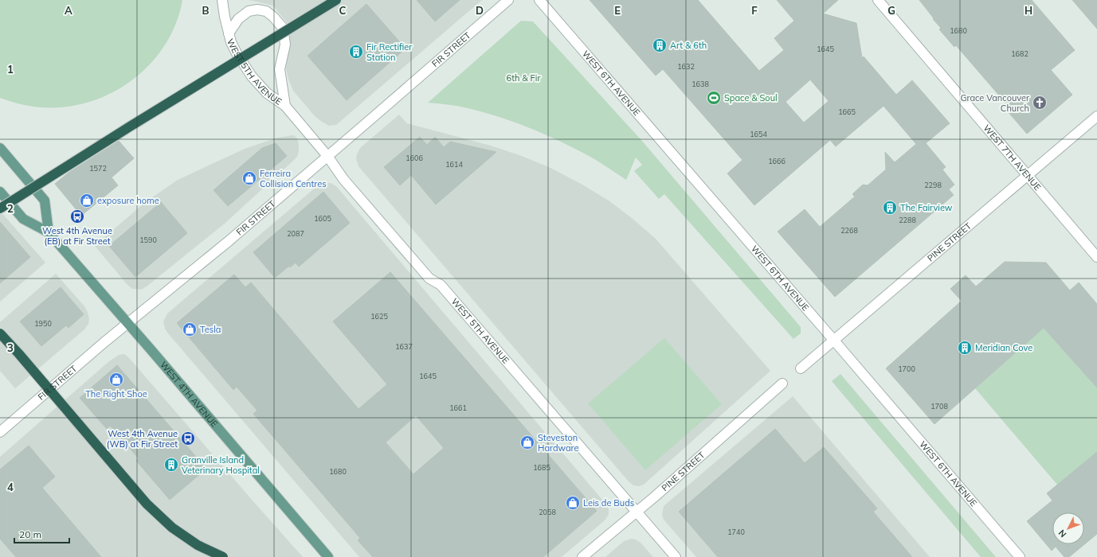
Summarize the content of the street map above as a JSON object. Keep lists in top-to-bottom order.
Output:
{
  "streets": {
    "main road": ["WEST 4TH AVENUE"],
    "street": [
      "FIR STREET",
      "WEST 5TH AVENUE",
      "WEST 6TH AVENUE",
      "WEST 7TH AVENUE",
      "PINE STREET"
    ]
  },
  "crossings": [
    ["FIR STREET", "WEST 5TH AVENUE"],
    ["FIR STREET", "WEST 4TH AVENUE"],
    ["WEST 5TH AVENUE", "PINE STREET"],
    ["WEST 6TH AVENUE", "PINE STREET"],
    ["WEST 7TH AVENUE", "PINE STREET"]
  ],
  "parks": ["6th & Fir"],
  "places": {
    "building": [
      "Art & 6th",
      "Fir Rectifier Station",
      "The Fairview",
      "Meridian Cove",
      "Granville Island Veterinary Hospital"
    ],
    "sports": ["Space & Soul"],
    "church": ["Grace Vancouver Church"],
    "shop": [
      "Ferreira Collision Centres",
      "exposure home",
      "Tesla",
      "The Right Shoe",
      "Steveston Hardware",
      "Leis de Buds"
    ],
    "bus stop": ["West 4th Avenue (EB) at Fir Street", "West 4th Avenue (WB) at Fir Street"]
  },
  "house_numbers": [
    "1680",
    "1645",
    "1682",
    "1632",
    "1638",
    "1665",
    "1654",
    "1606",
    "1666",
    "1614",
    "1572",
    "2298",
    "1605",
    "2288",
    "2268",
    "2087",
    "1590",
    "1625",
    "1950",
    "1637",
    "1700",
    "1645",
    "1708",
    "1661",
    "1685",
    "1680",
    "2058",
    "1740"
  ],
  "scale_bar": "20 m",
  "north": "bottom left",
  "grid": {
    "columns": [
      "A",
      "B",
      "C",
      "D",
      "E",
      "F",
      "G",
      "H"
    ],
    "rows": [
      "1",
      "2",
      "3",
      "4"
    ]
  }
}
